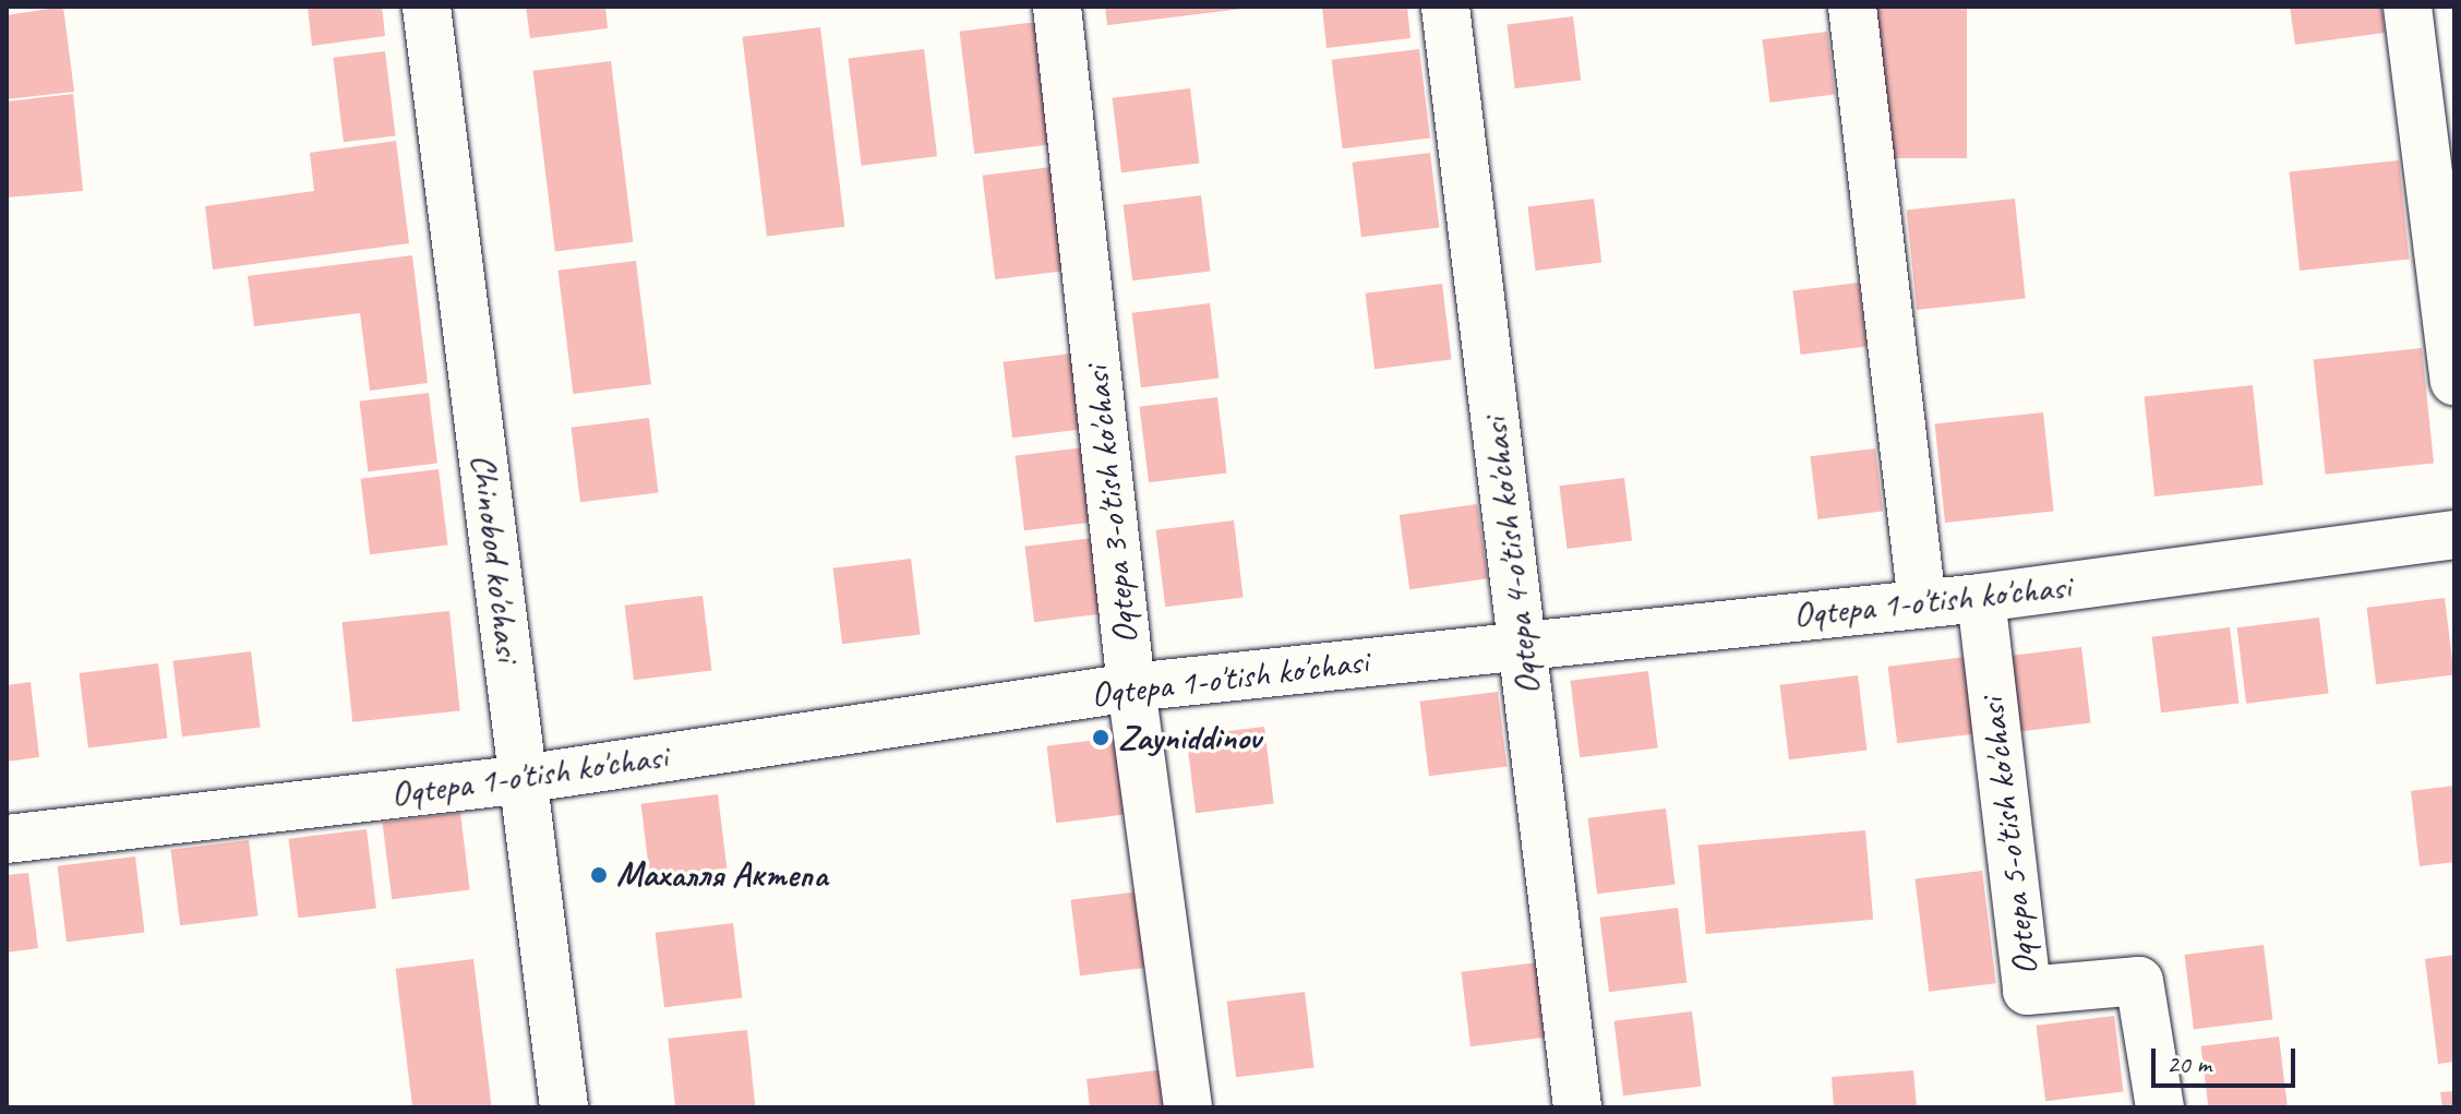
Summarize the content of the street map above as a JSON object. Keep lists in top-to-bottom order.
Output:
{
  "streets": {
    "street": [
      "Oqtepa 3-o'tish ko'chasi",
      "Oqtepa 4-o'tish ko'chasi",
      "Chinobod ko'chasi",
      "Oqtepa 1-o'tish ko'chasi",
      "Oqtepa 5-o'tish ko'chasi"
    ]
  },
  "crossings": [
    ["Oqtepa 3-o'tish ko'chasi", "Oqtepa 1-o'tish ko'chasi"],
    ["Oqtepa 4-o'tish ko'chasi", "Oqtepa 1-o'tish ko'chasi"],
    ["Chinobod ko'chasi", "Oqtepa 1-o'tish ko'chasi"],
    ["Oqtepa 1-o'tish ko'chasi", "Oqtepa 5-o'tish ko'chasi"]
  ],
  "places": ["Zayniddinov", "Махалля Актепа"],
  "scale_bar": "20 m"
}
